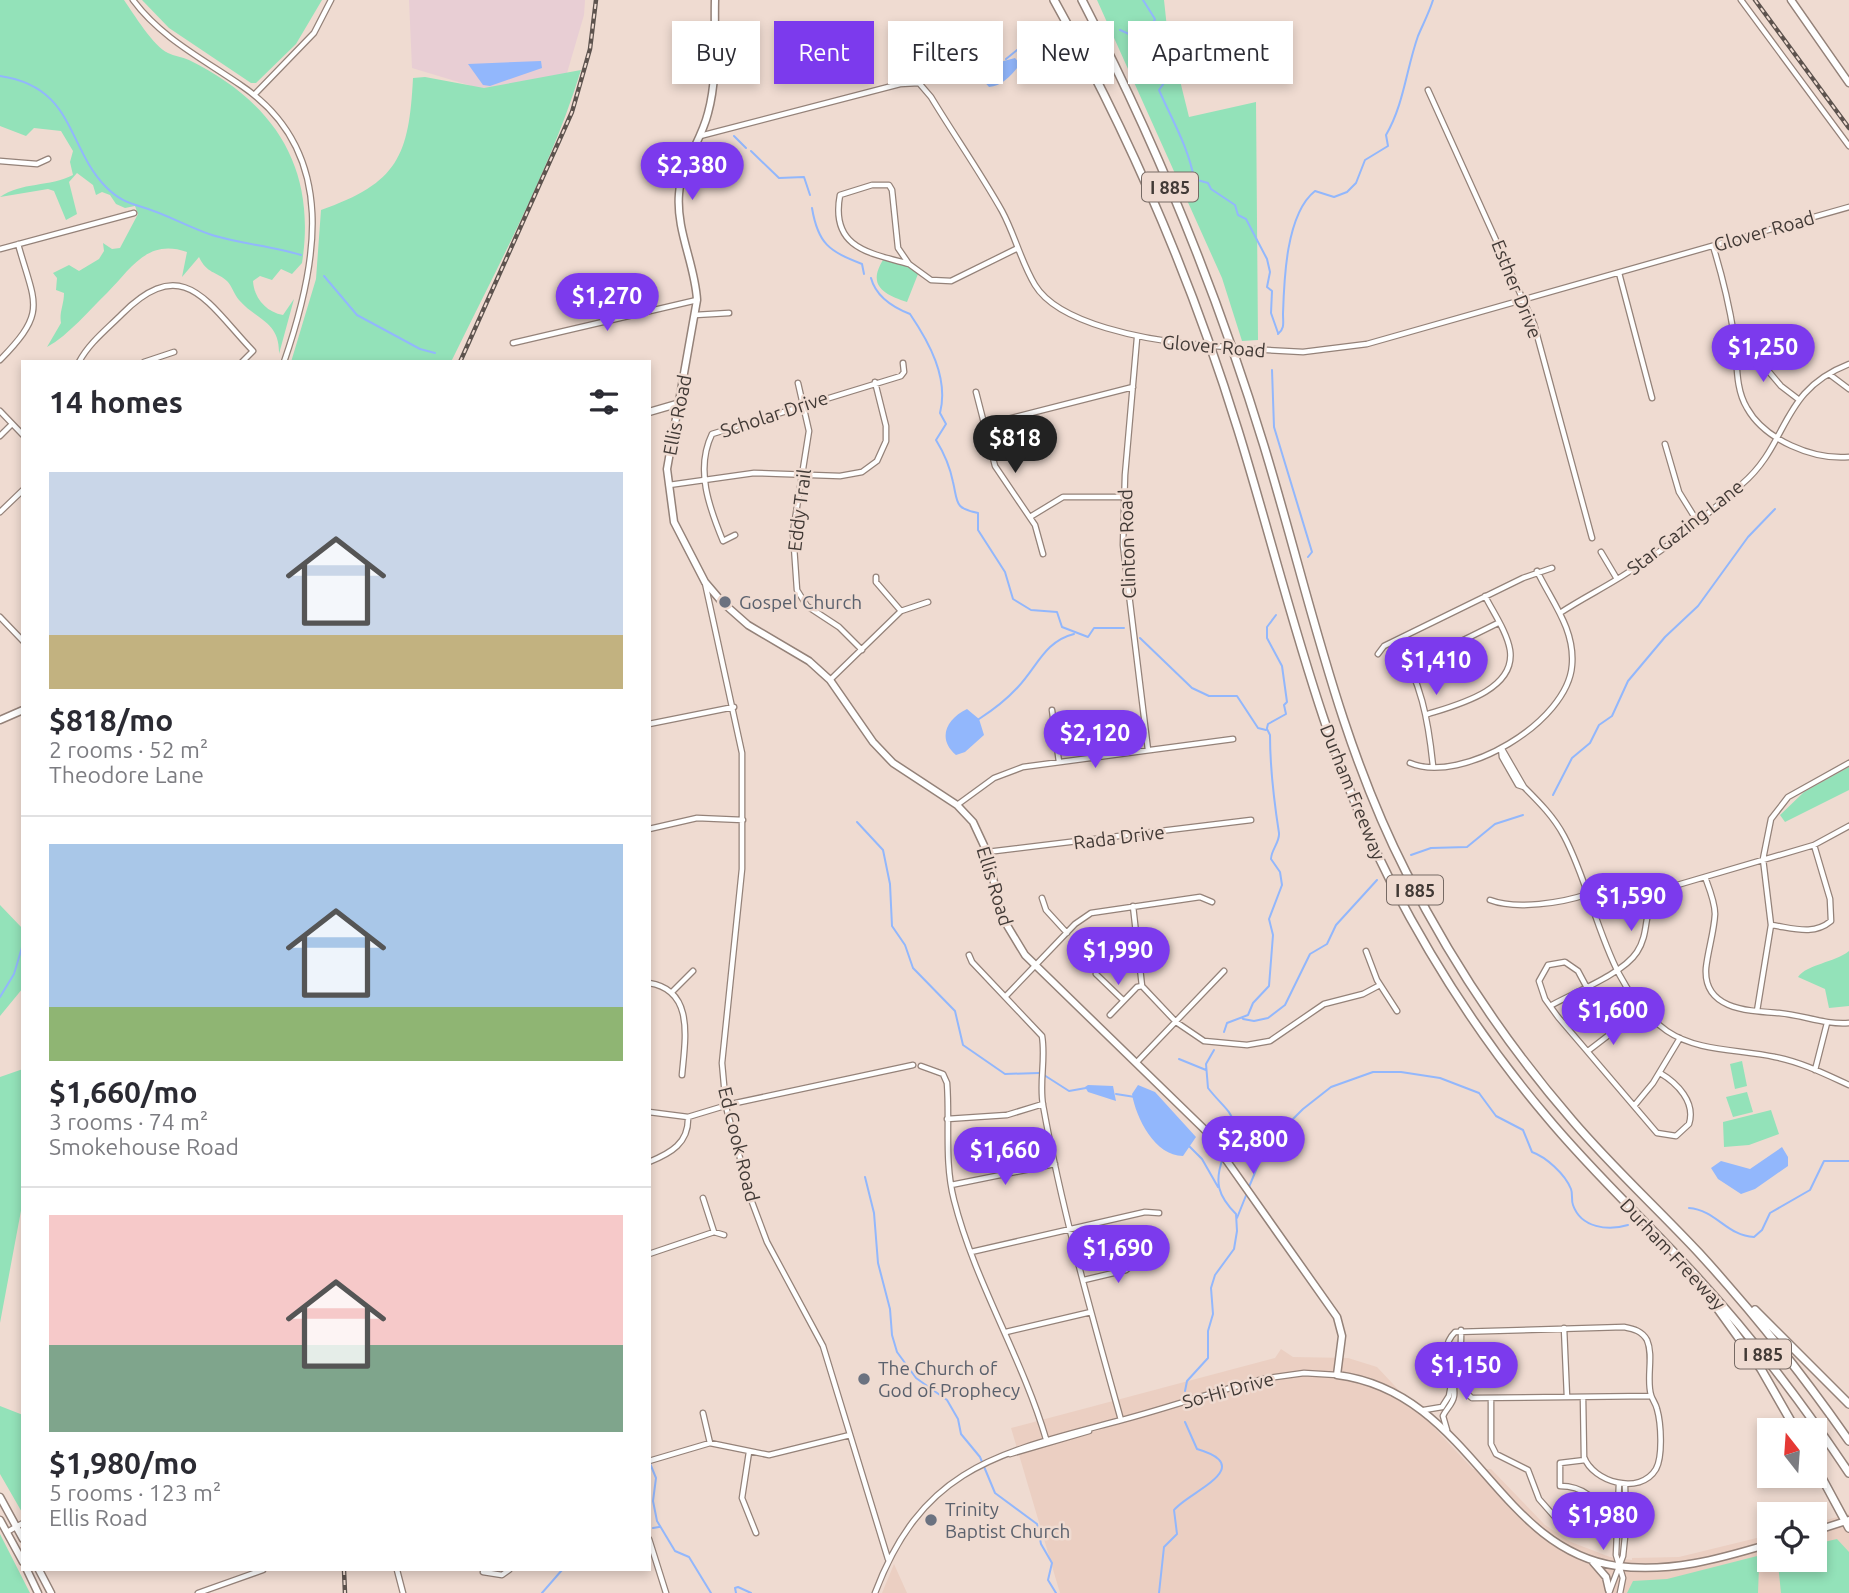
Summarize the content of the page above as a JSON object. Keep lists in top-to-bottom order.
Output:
{
  "streets": {
    "highway": ["I 885", "Durham Freeway"],
    "main road": ["Ellis Road"],
    "street": [
      "Glover Road",
      "Esther Drive",
      "Scholar Drive",
      "Eddy Trail",
      "Star Gazing Lane",
      "Clinton Road",
      "Rada Drive",
      "Ed Cook Road",
      "So-Hi Drive"
    ]
  },
  "crossings": [
    ["Glover Road", "Esther Drive"],
    ["Glover Road", "Ellis Road"],
    ["Glover Road", "Clinton Road"],
    ["Scholar Drive", "Eddy Trail"],
    ["Ellis Road", "Rada Drive"],
    ["Ellis Road", "Ed Cook Road"],
    ["Ellis Road", "So-Hi Drive"],
    ["Ed Cook Road", "So-Hi Drive"]
  ],
  "places": ["Gospel Church", "The Church of God of Prophecy", "Trinity Baptist Church"],
  "north": "top",
  "page": {
    "chip": [
      "Buy",
      "Rent",
      "Filters",
      "New",
      "Apartment"
    ],
    "price": [
      "$2,380",
      "$1,270",
      "$1,250",
      "$818",
      "$1,410",
      "$2,120",
      "$1,590",
      "$1,990",
      "$1,600",
      "$2,800",
      "$1,660",
      "$1,690",
      "$1,150",
      "$1,980"
    ],
    "heading": "14 homes",
    "list": [
      {
        "name": "$818/mo",
        "note": "2 rooms · 52 m² · Theodore Lane"
      },
      {
        "name": "$1,660/mo",
        "note": "3 rooms · 74 m² · Smokehouse Road"
      },
      {
        "name": "$1,980/mo",
        "note": "5 rooms · 123 m² · Ellis Road"
      }
    ]
  }
}
